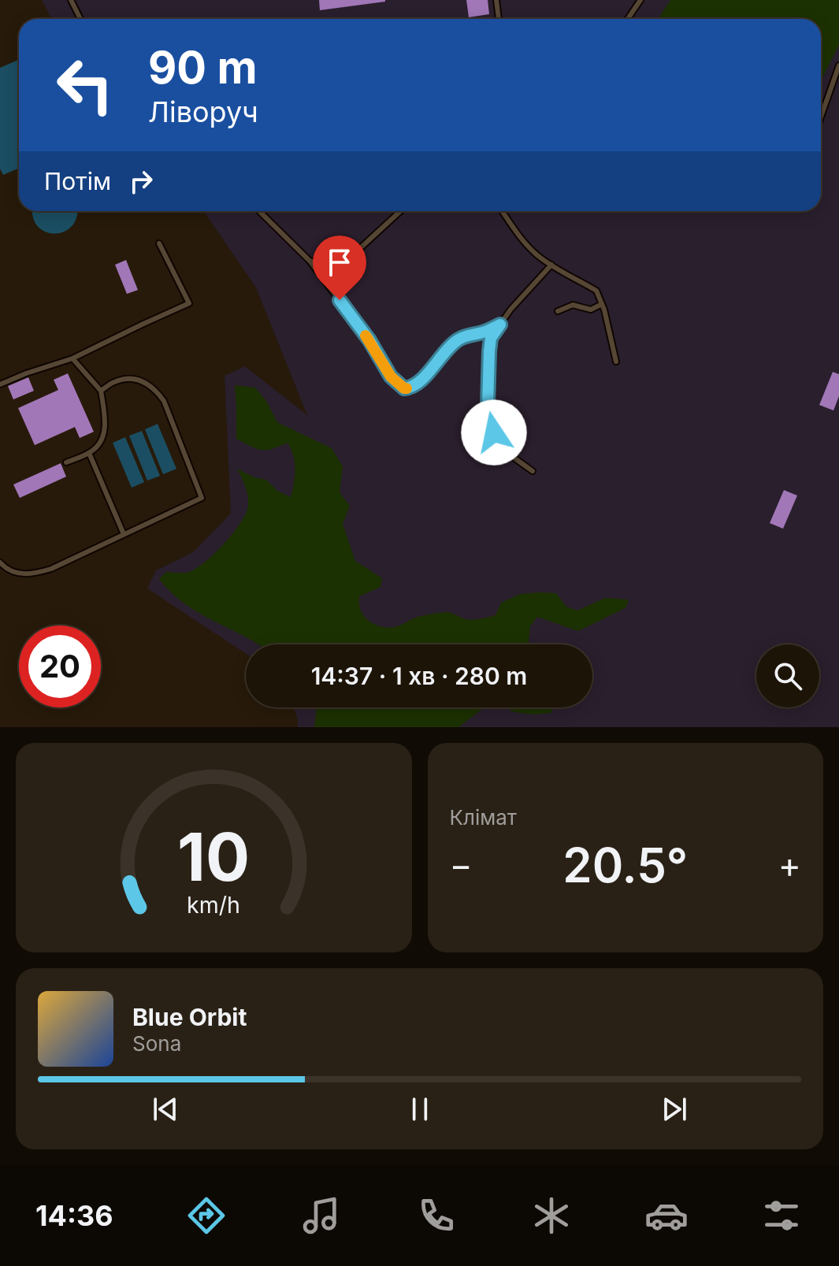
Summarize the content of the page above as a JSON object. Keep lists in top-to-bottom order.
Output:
{
  "page": {
    "turn": ["90 m", "Ліворуч"],
    "then": "Потім",
    "limit": "20",
    "trip": "14:37 · 1 хв · 280 m",
    "tile": "Клімат",
    "heat": ["−", "20.5°", "+"],
    "song": ["Blue Orbit", "Sona"],
    "tabs": "14:36",
    "gauge": ["10", "km/h"]
  }
}
